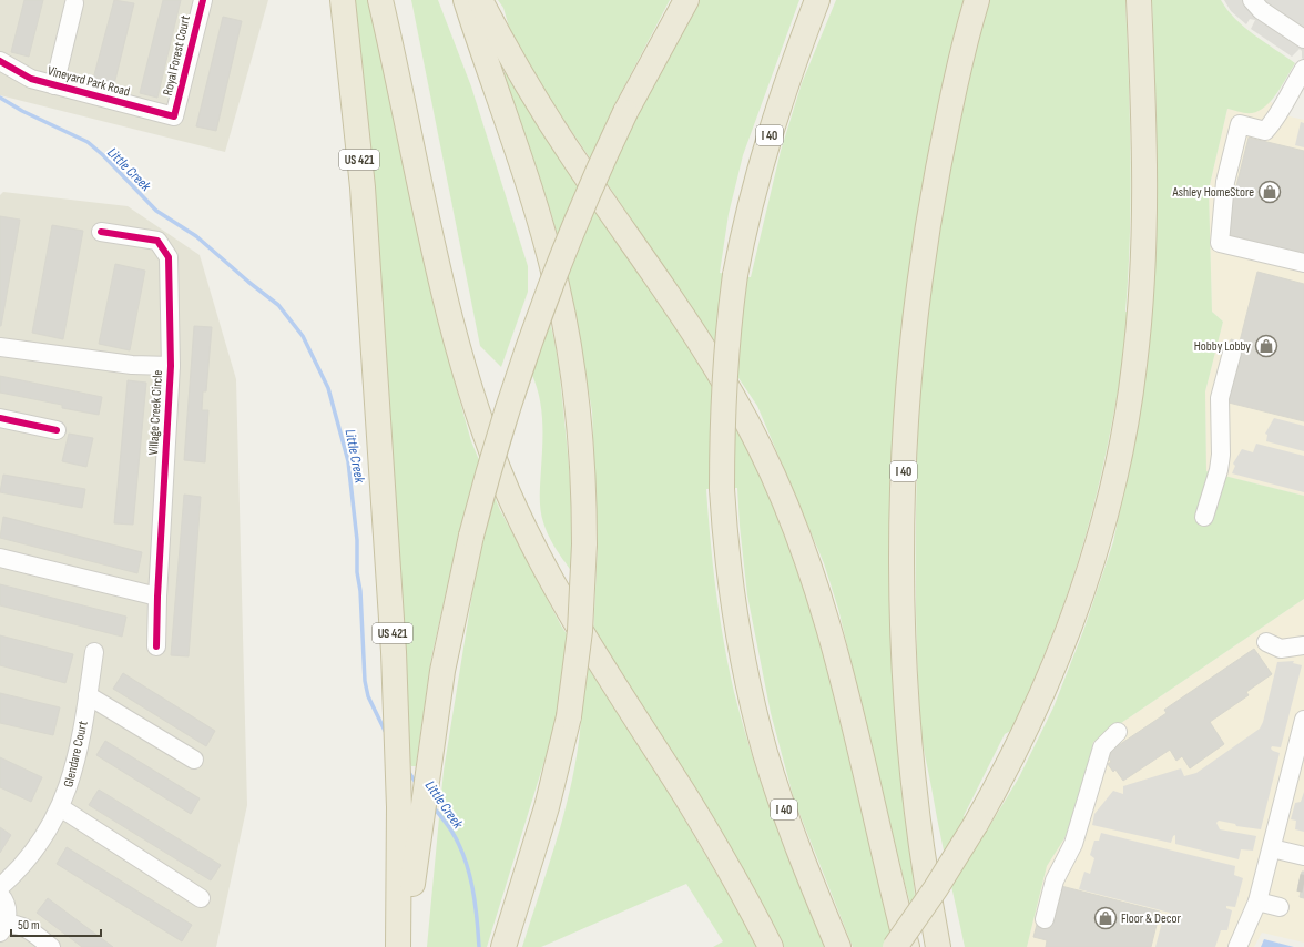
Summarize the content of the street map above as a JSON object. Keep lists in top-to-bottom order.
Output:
{
  "streets": {
    "highway": ["I 40", "US 421"],
    "street": [
      "Royal Forest Court",
      "Vineyard Park Road",
      "Village Creek Circle",
      "Glendare Court"
    ]
  },
  "crossings": [
    ["Royal Forest Court", "Vineyard Park Road"]
  ],
  "water": ["Little Creek"],
  "places": {
    "shop": ["Ashley HomeStore", "Hobby Lobby", "Floor & Decor"]
  },
  "scale_bar": "50 m"
}
